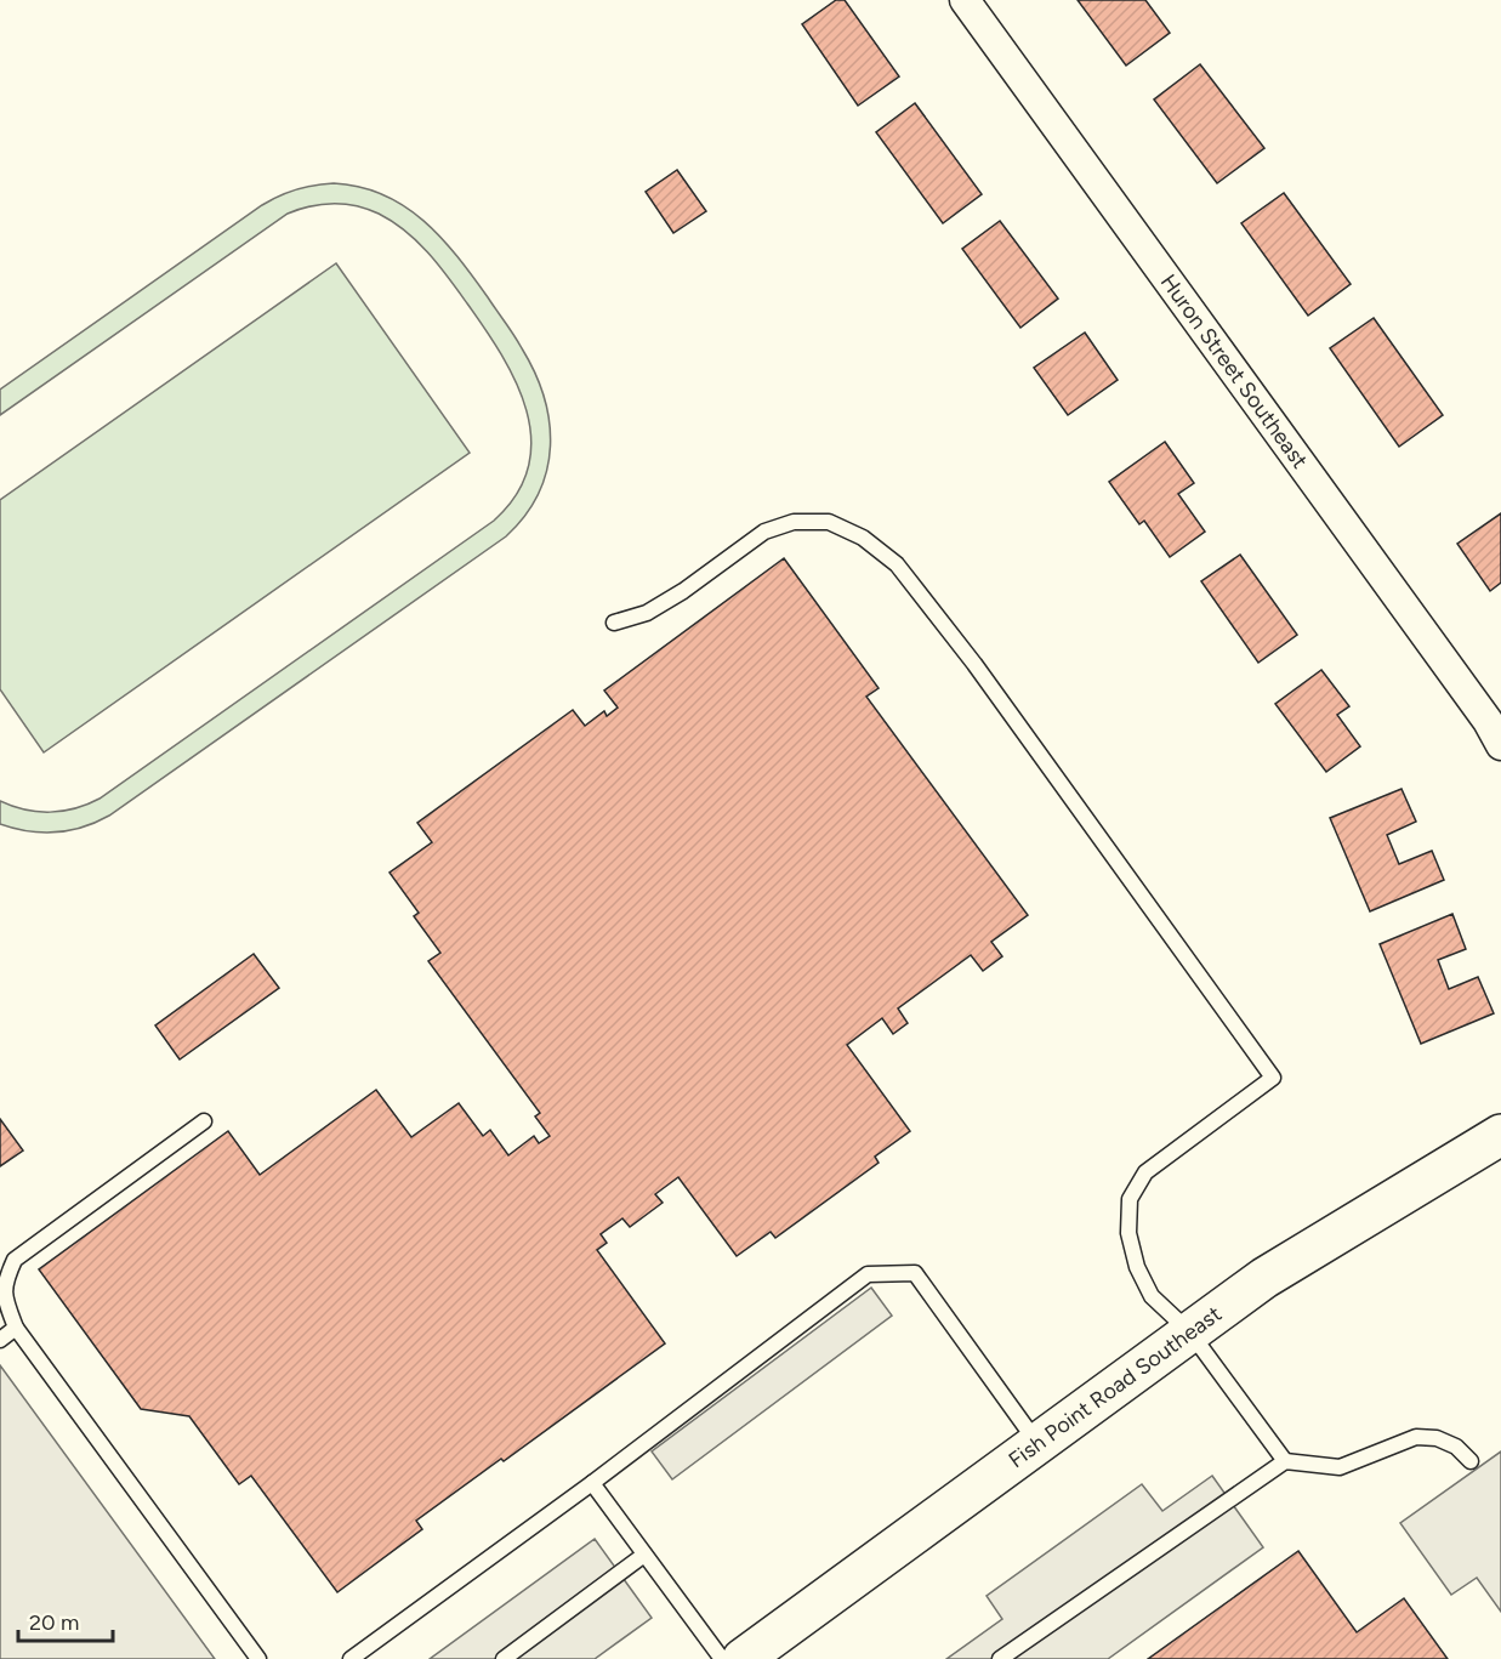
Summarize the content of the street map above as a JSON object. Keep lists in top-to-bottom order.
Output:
{
  "streets": {
    "street": ["Huron Street Southeast", "Fish Point Road Southeast"]
  },
  "scale_bar": "20 m"
}
